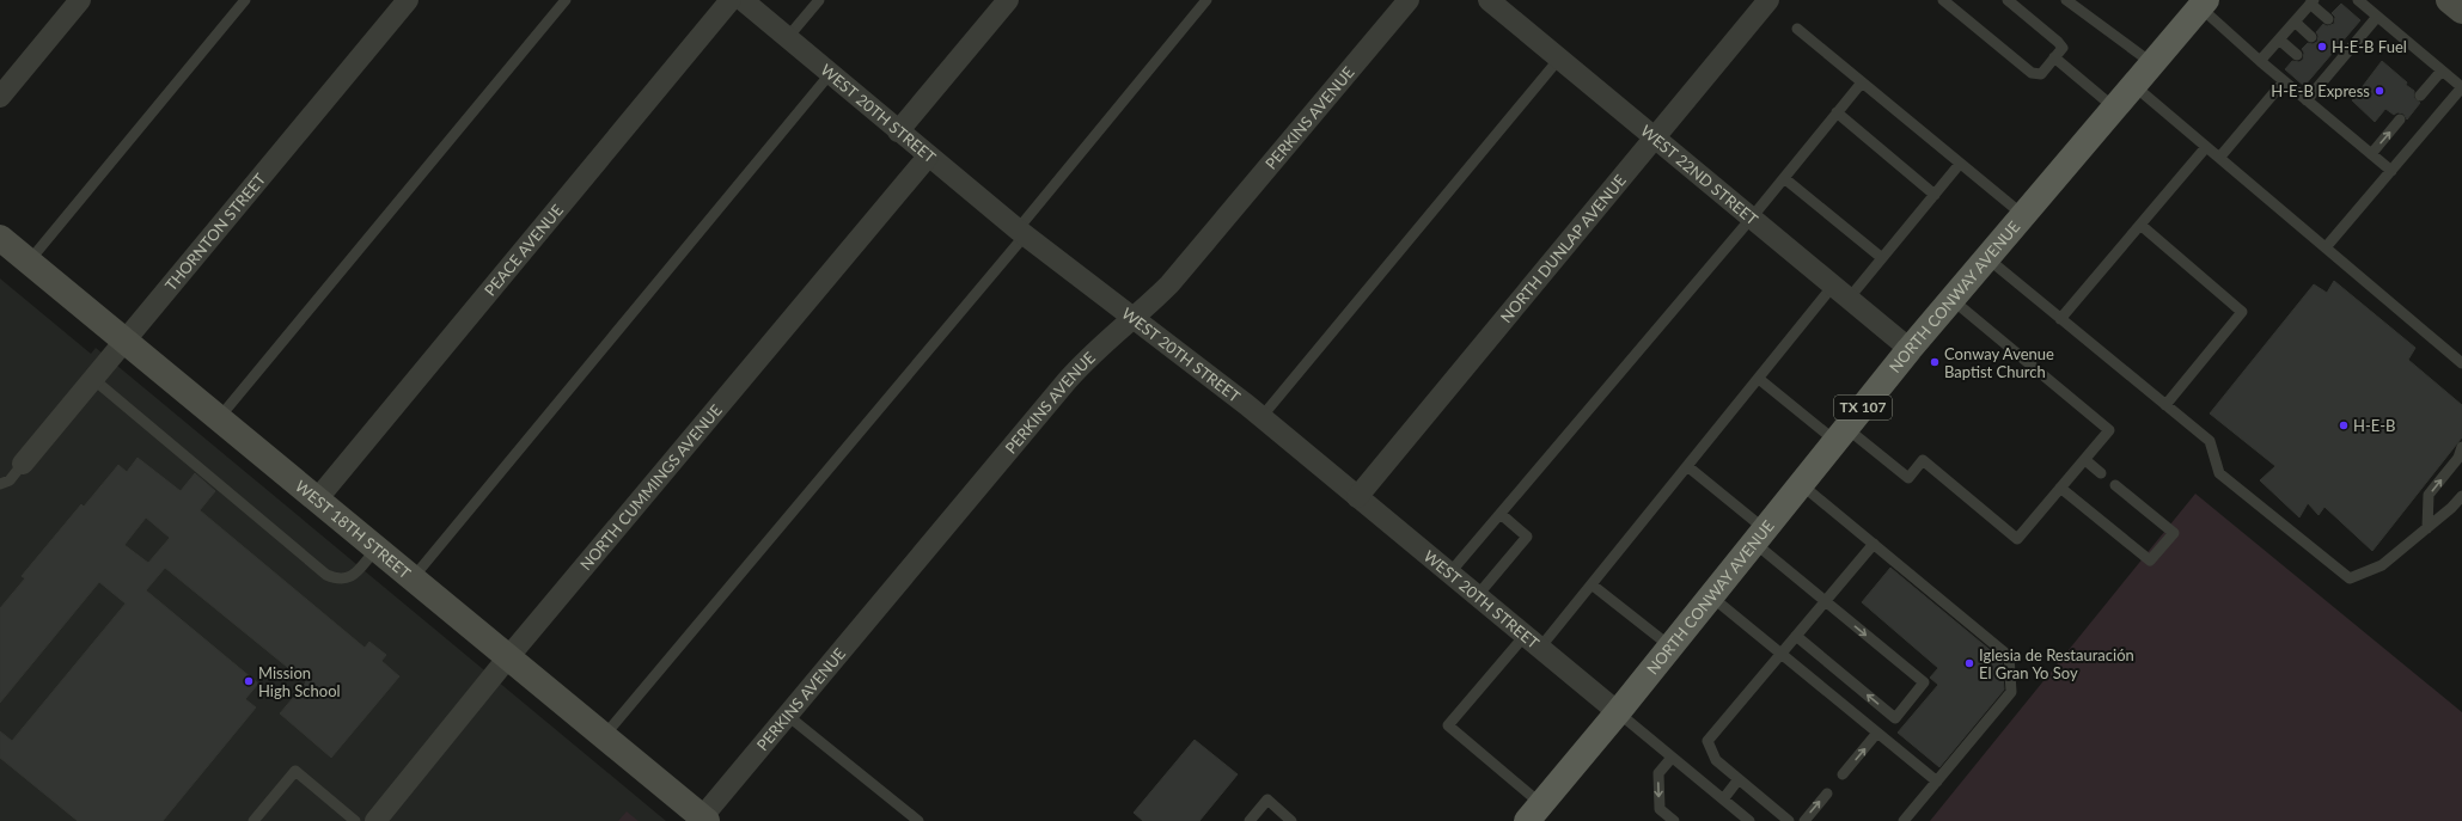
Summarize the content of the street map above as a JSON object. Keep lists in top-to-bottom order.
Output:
{
  "streets": {
    "main road": ["NORTH CONWAY AVENUE", "TX 107"],
    "street": [
      "WEST 20TH STREET",
      "PERKINS AVENUE",
      "WEST 22ND STREET",
      "THORNTON STREET",
      "NORTH DUNLAP AVENUE",
      "PEACE AVENUE",
      "NORTH CUMMINGS AVENUE",
      "WEST 18TH STREET"
    ]
  },
  "crossings": [
    ["WEST 20TH STREET", "PERKINS AVENUE"],
    ["WEST 20TH STREET", "NORTH DUNLAP AVENUE"],
    ["WEST 20TH STREET", "NORTH CONWAY AVENUE"],
    ["WEST 20TH STREET", "NORTH CUMMINGS AVENUE"],
    ["PERKINS AVENUE", "WEST 18TH STREET"],
    ["WEST 22ND STREET", "NORTH DUNLAP AVENUE"],
    ["WEST 22ND STREET", "NORTH CONWAY AVENUE"],
    ["THORNTON STREET", "WEST 18TH STREET"],
    ["PEACE AVENUE", "WEST 18TH STREET"],
    ["NORTH CUMMINGS AVENUE", "WEST 18TH STREET"]
  ],
  "places": [
    "H-E-B Fuel",
    "H-E-B Express",
    "Conway Avenue Baptist Church",
    "H-E-B",
    "Iglesia de Restauración El Gran Yo Soy",
    "Mission High School"
  ]
}
